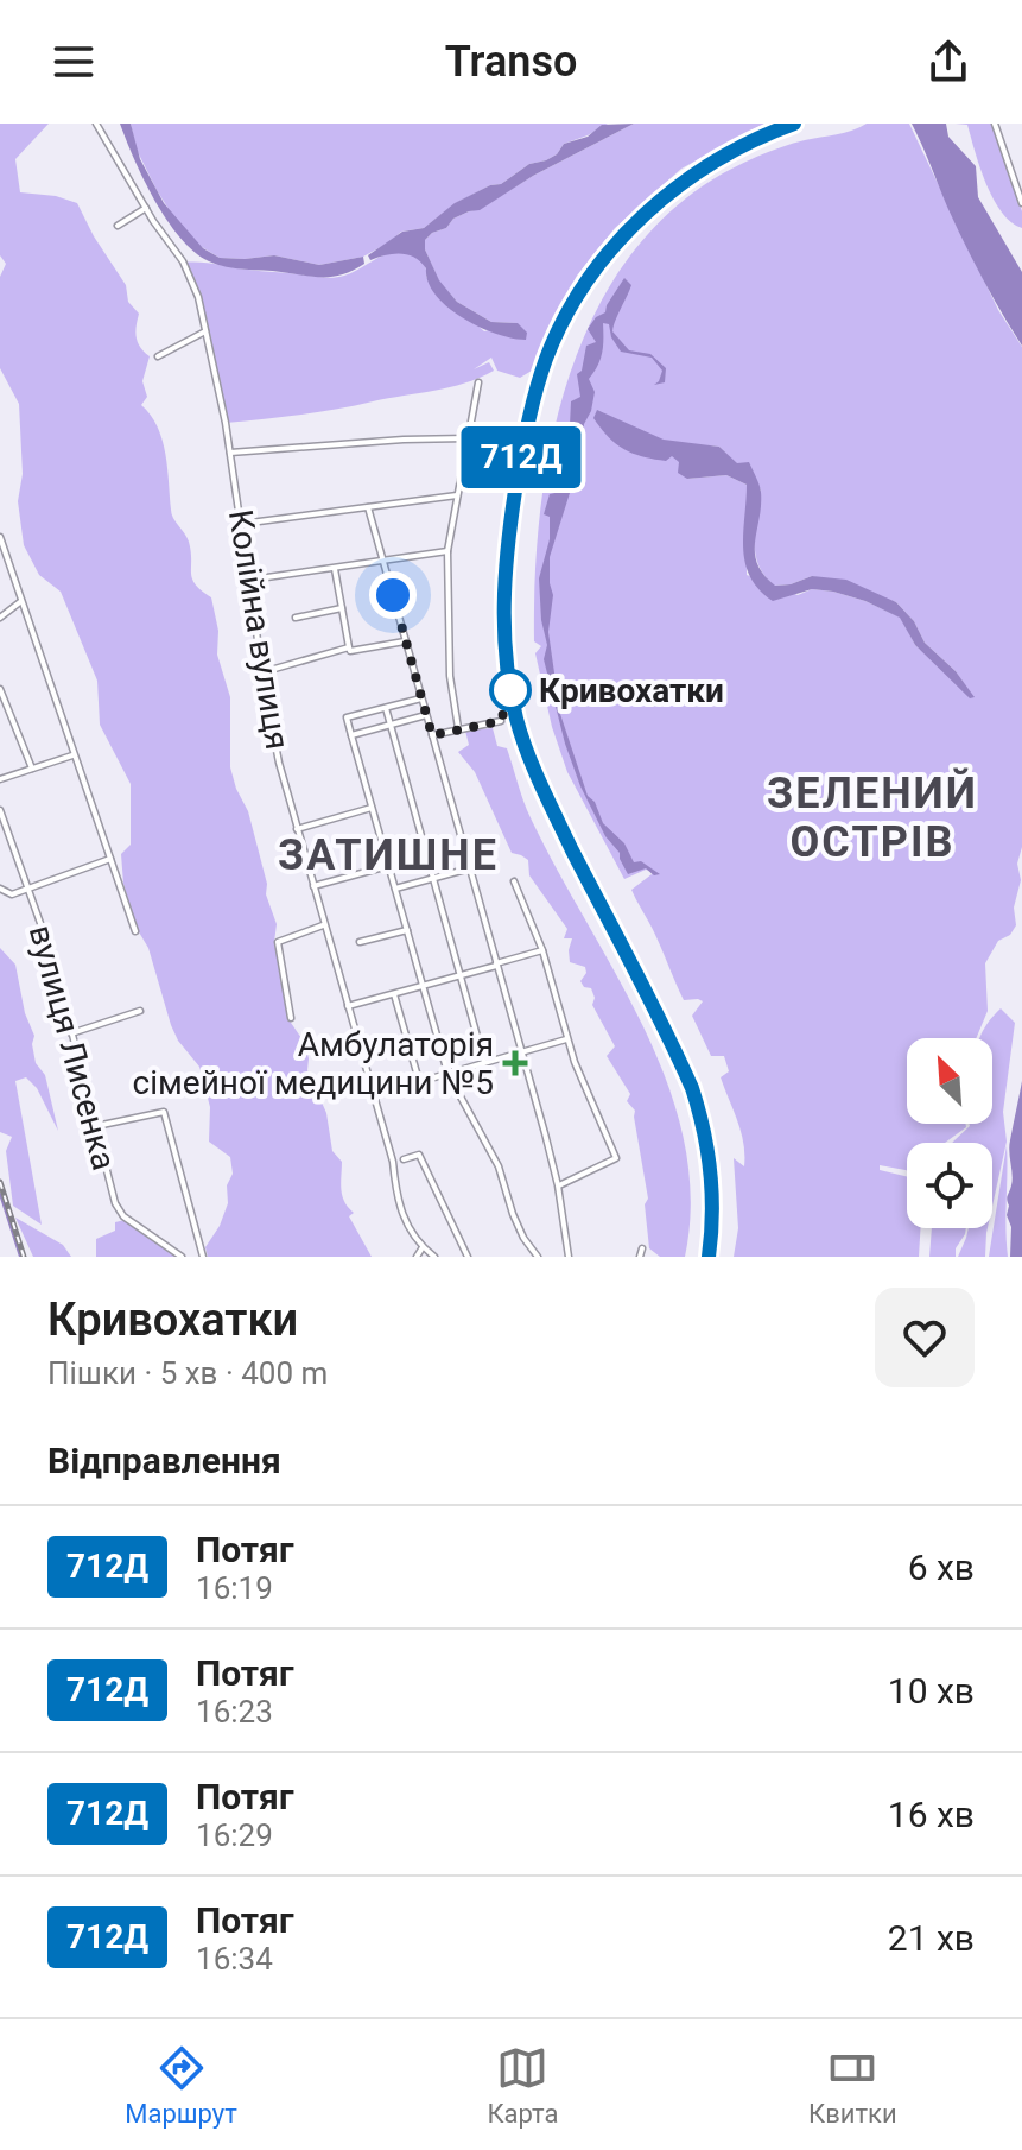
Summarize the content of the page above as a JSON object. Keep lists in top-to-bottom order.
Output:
{
  "streets": {
    "street": ["Колійна вулиця", "вулиця Лисенка"]
  },
  "districts": ["ЗЕЛЕНИЙ ОСТРІВ", "ЗАТИШНЕ"],
  "places": {
    "other": ["Кривохатки"],
    "health": ["Амбулаторія сімейної медицини №5"]
  },
  "north": "top left",
  "page": {
    "header": "Transo",
    "on_map": "712Д",
    "heading": [
      ["Кривохатки", "Пішки · 5 хв · 400 m"],
      "Відправлення"
    ],
    "list": [
      {
        "mark": "712Д",
        "name": "Потяг",
        "note": "16:19",
        "value": "6 хв"
      },
      {
        "mark": "712Д",
        "name": "Потяг",
        "note": "16:23",
        "value": "10 хв"
      },
      {
        "mark": "712Д",
        "name": "Потяг",
        "note": "16:29",
        "value": "16 хв"
      },
      {
        "mark": "712Д",
        "name": "Потяг",
        "note": "16:34",
        "value": "21 хв"
      }
    ],
    "tabs": ["Маршрут", "Карта", "Квитки"]
  }
}
